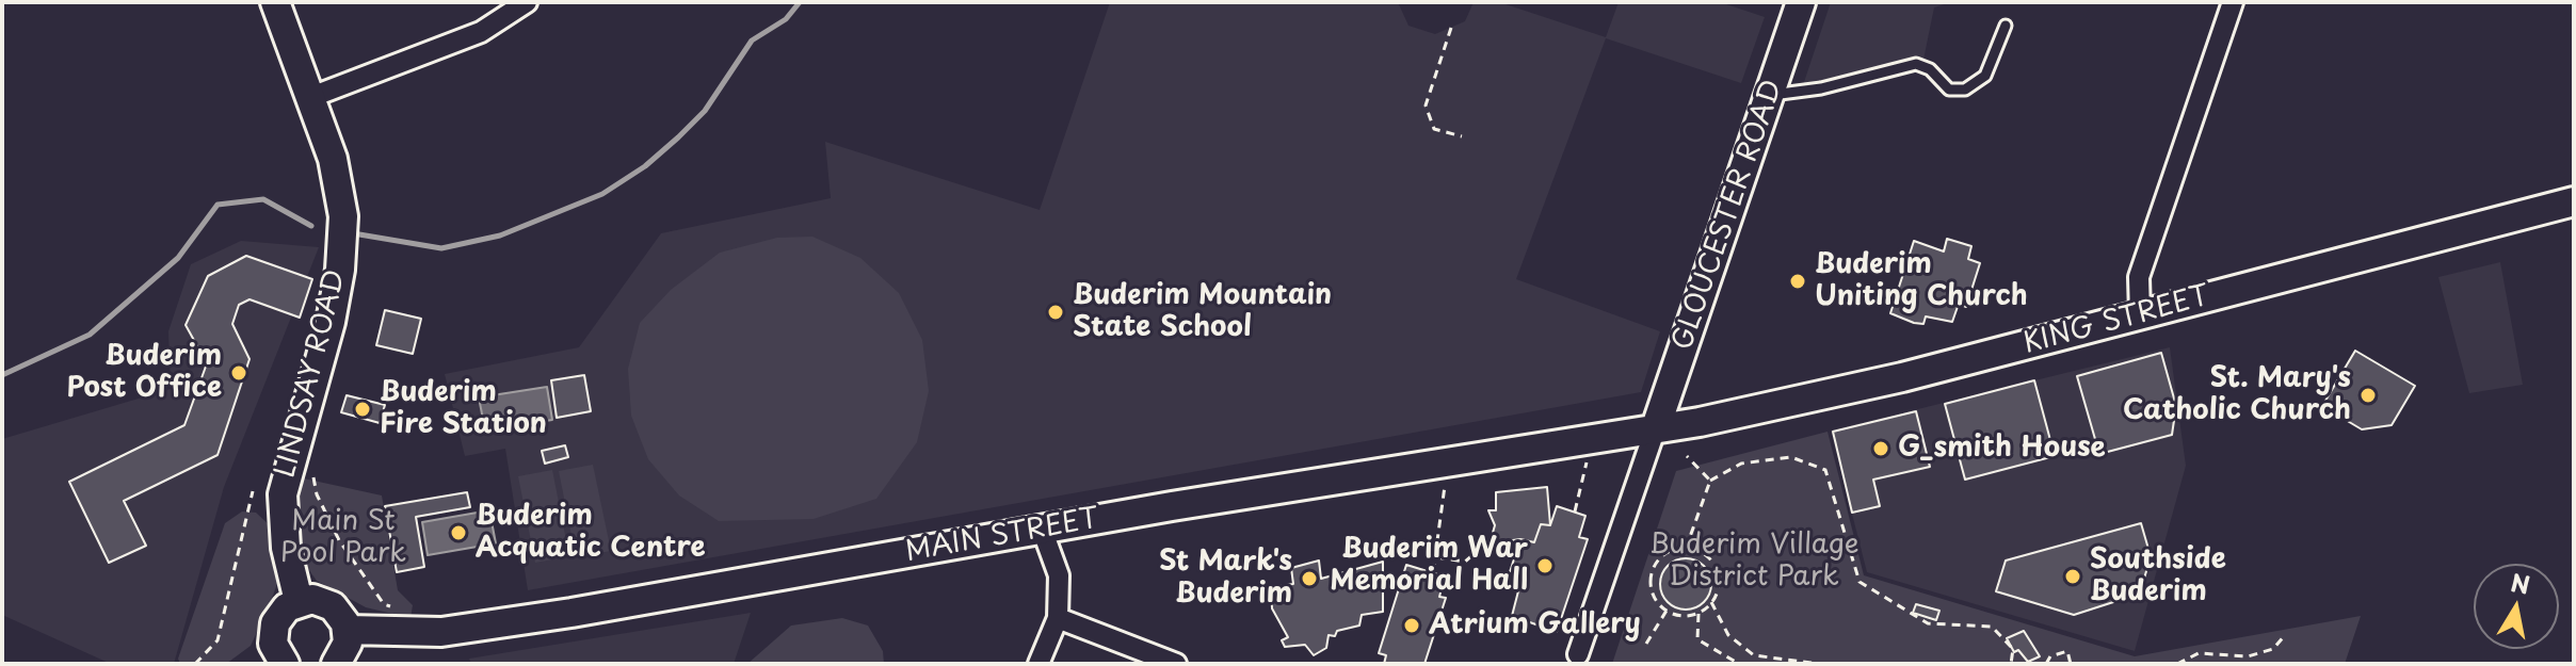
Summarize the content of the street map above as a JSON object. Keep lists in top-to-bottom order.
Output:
{
  "streets": {
    "main road": [
      "GLOUCESTER ROAD",
      "KING STREET",
      "LINDSAY ROAD",
      "MAIN STREET"
    ]
  },
  "crossings": [
    ["GLOUCESTER ROAD", "KING STREET"],
    ["GLOUCESTER ROAD", "MAIN STREET"],
    ["KING STREET", "MAIN STREET"]
  ],
  "parks": ["Main St Pool Park", "Buderim Village District Park"],
  "places": [
    "Buderim Uniting Church",
    "Buderim Mountain State School",
    "Buderim Post Office",
    "St. Mary's Catholic Church",
    "Buderim Fire Station",
    "G_smith House",
    "Buderim Acquatic Centre",
    "Buderim War Memorial Hall",
    "Southside Buderim",
    "St Mark's Buderim",
    "Atrium Gallery"
  ],
  "north": "top"
}
